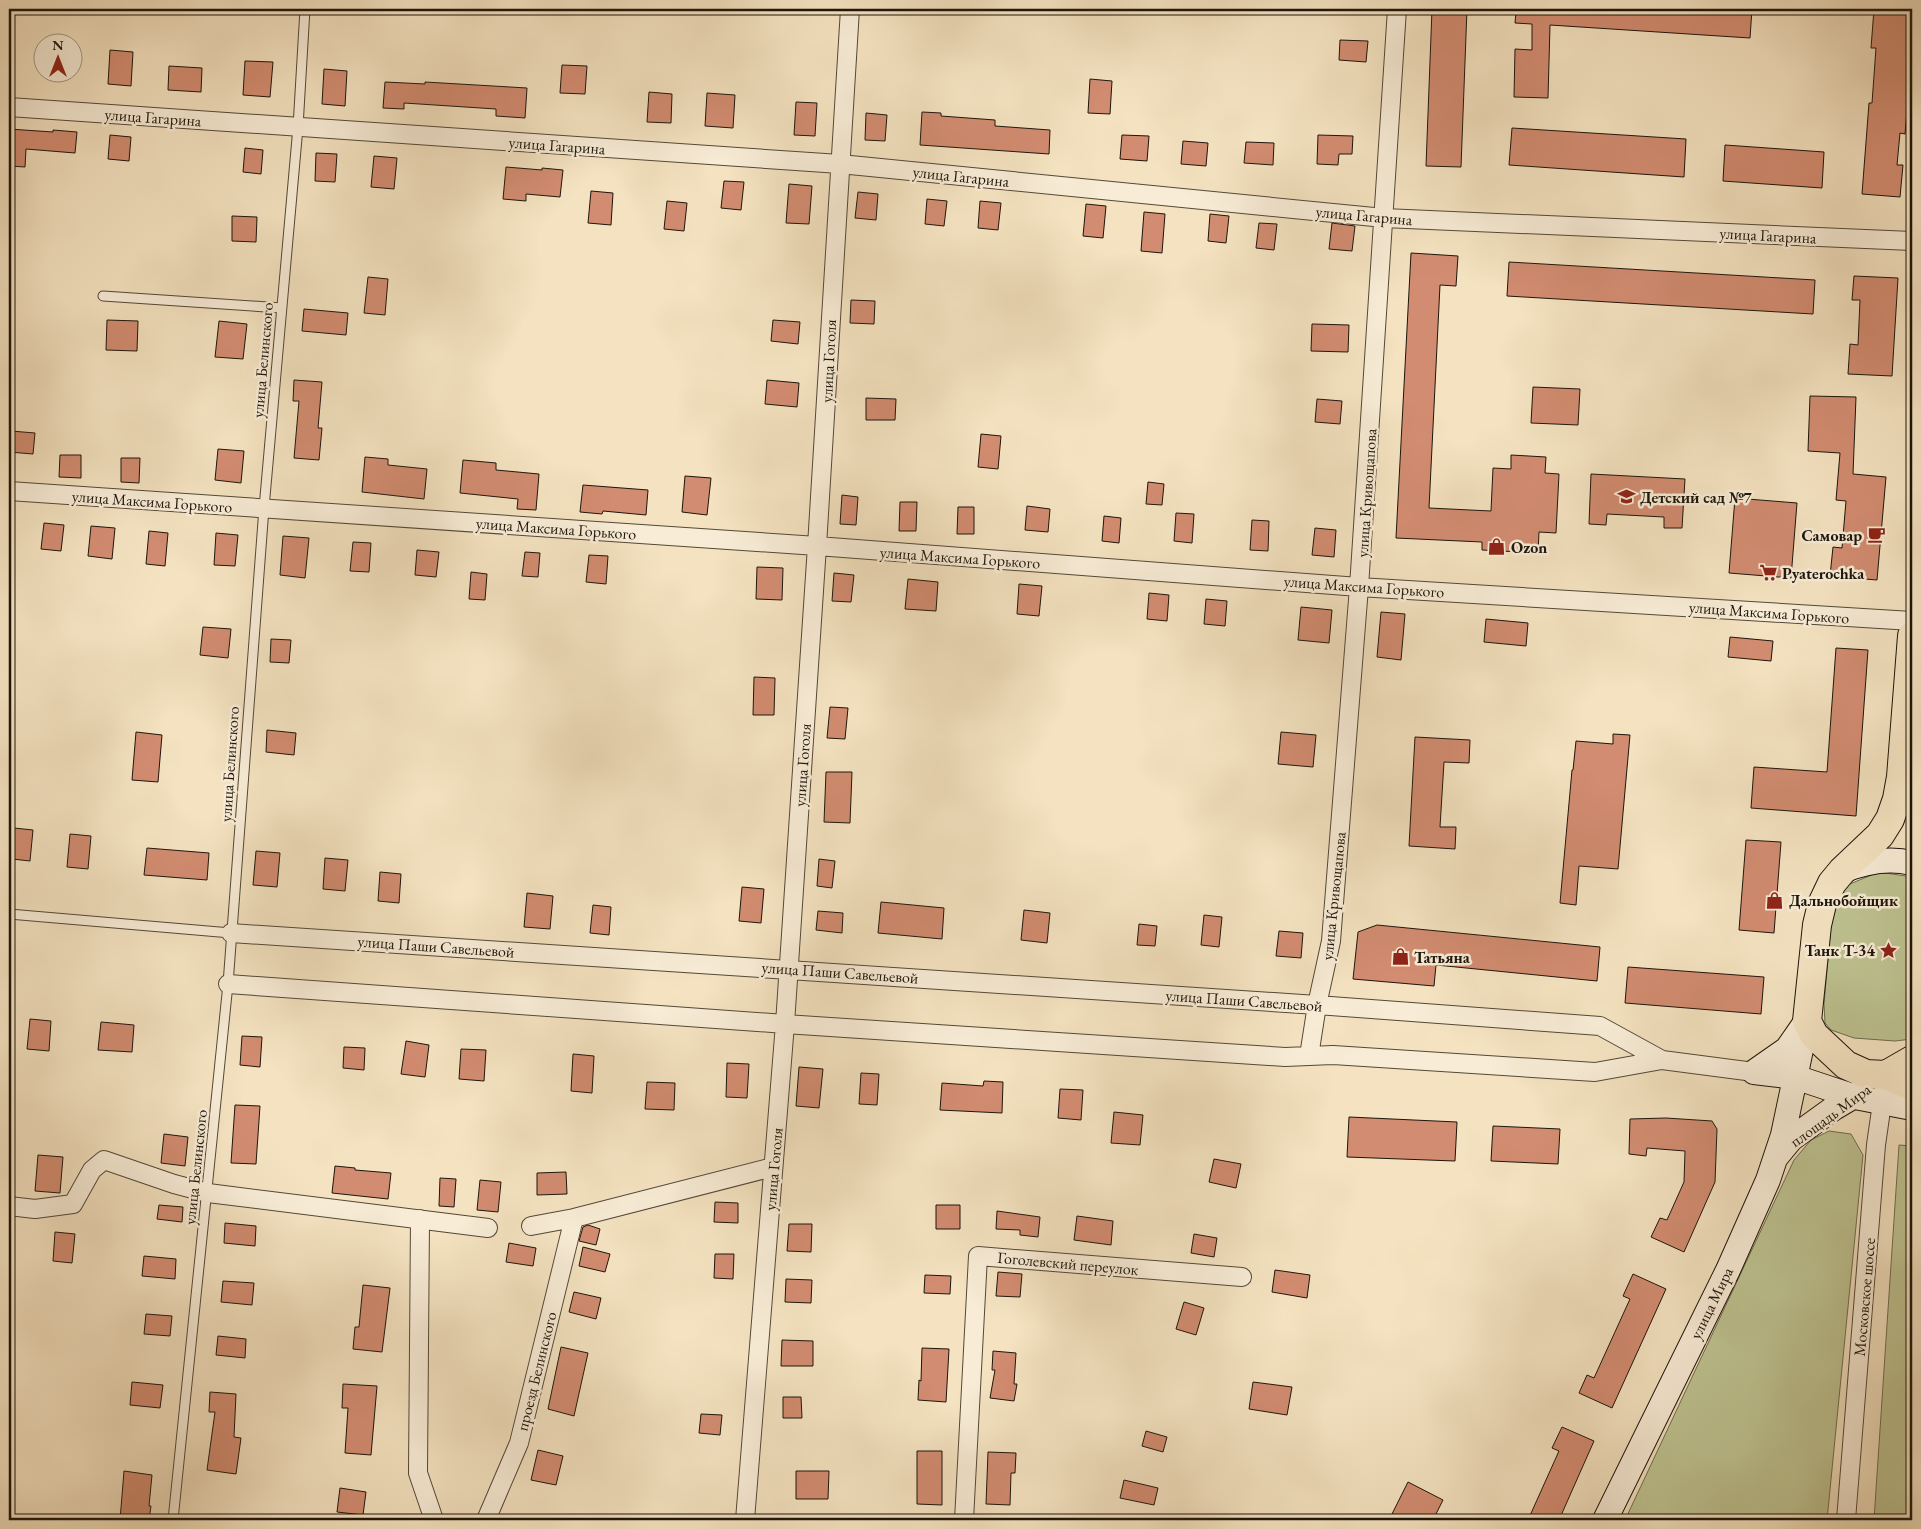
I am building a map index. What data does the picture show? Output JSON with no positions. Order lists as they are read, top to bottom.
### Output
{
  "streets": {
    "main road": ["площадь Мира"],
    "street": [
      "улица Гагарина",
      "улица Гоголя",
      "улица Кривощапова",
      "улица Максима Горького",
      "улица Паши Савельевой",
      "Гоголевский переулок",
      "Московское шоссе",
      "улица Мира",
      "проезд Белинского"
    ],
    "lane": ["улица Белинского"]
  },
  "crossings": [
    ["улица Гагарина", "улица Белинского"],
    ["улица Гагарина", "улица Гоголя"],
    ["улица Гагарина", "улица Кривощапова"],
    ["улица Белинского", "улица Максима Горького"],
    ["улица Белинского", "улица Паши Савельевой"],
    ["улица Гоголя", "улица Максима Горького"],
    ["улица Гоголя", "улица Паши Савельевой"],
    ["улица Кривощапова", "улица Максима Горького"],
    ["улица Кривощапова", "улица Паши Савельевой"],
    ["улица Паши Савельевой", "площадь Мира"],
    ["улица Паши Савельевой", "Московское шоссе"],
    ["улица Паши Савельевой", "улица Мира"],
    ["площадь Мира", "Московское шоссе"],
    ["площадь Мира", "улица Мира"]
  ],
  "places": {
    "school or university": ["Детский сад №7"],
    "cafe": ["Самовар"],
    "shop": ["Ozon", "Дальнобойщик", "Татьяна"],
    "supermarket": ["Pyaterochka"],
    "place": ["Танк Т-34"]
  },
  "north": "top"
}
